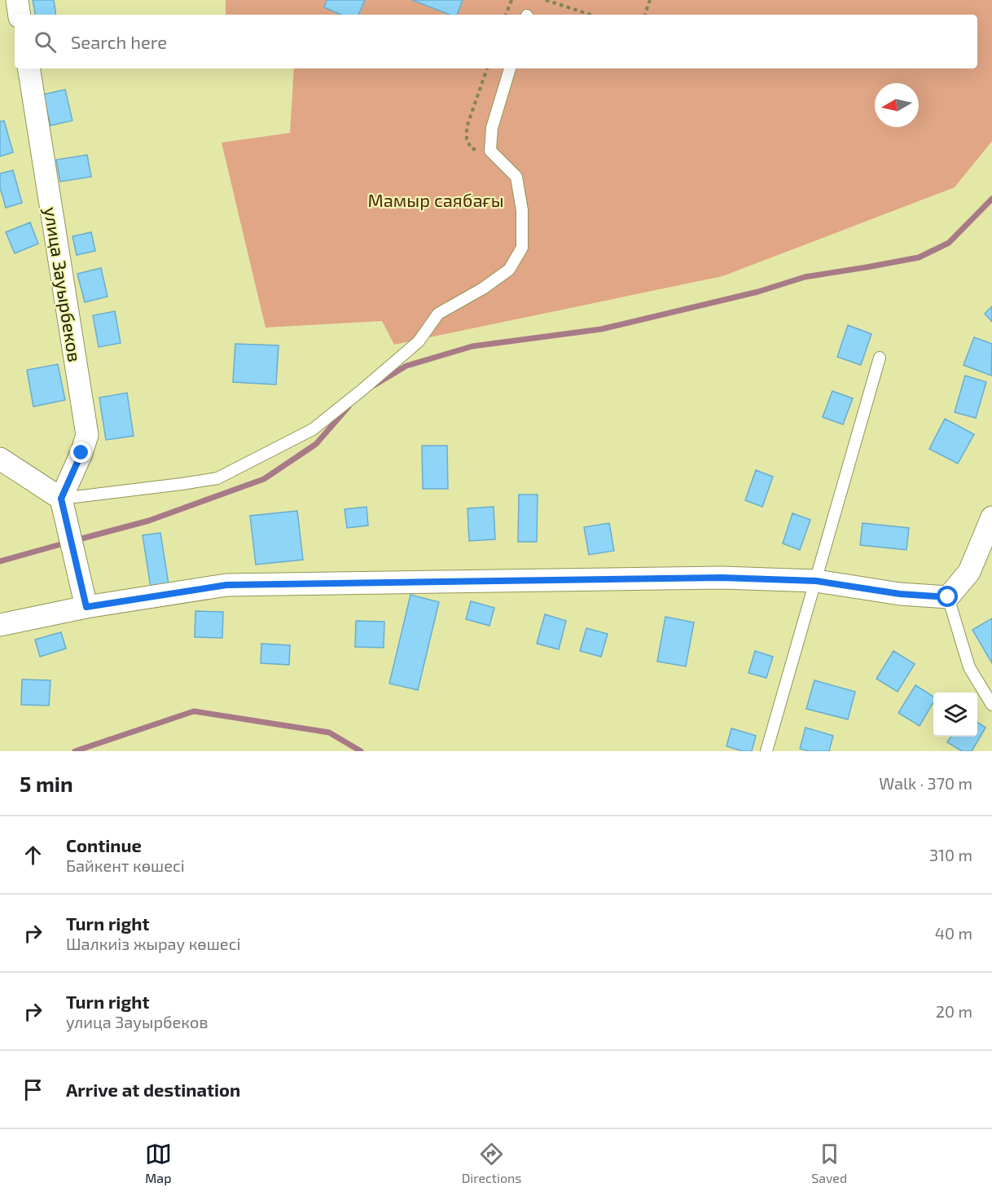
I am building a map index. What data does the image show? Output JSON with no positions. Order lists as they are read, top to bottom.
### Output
{
  "streets": {
    "street": ["улица Зауырбеков"]
  },
  "parks": ["Мамыр саябағы"],
  "north": "left",
  "page": {
    "search": "Search here",
    "heading": ["5 min", "Walk · 370 m"],
    "list": [
      ["Continue", "Байкент көшесі", "310 m"],
      ["Turn right", "Шалкиіз жырау көшесі", "40 m"],
      ["Turn right", "улица Зауырбеков", "20 m"],
      "Arrive at destination"
    ],
    "nav": ["Map", "Directions", "Saved"]
  }
}
